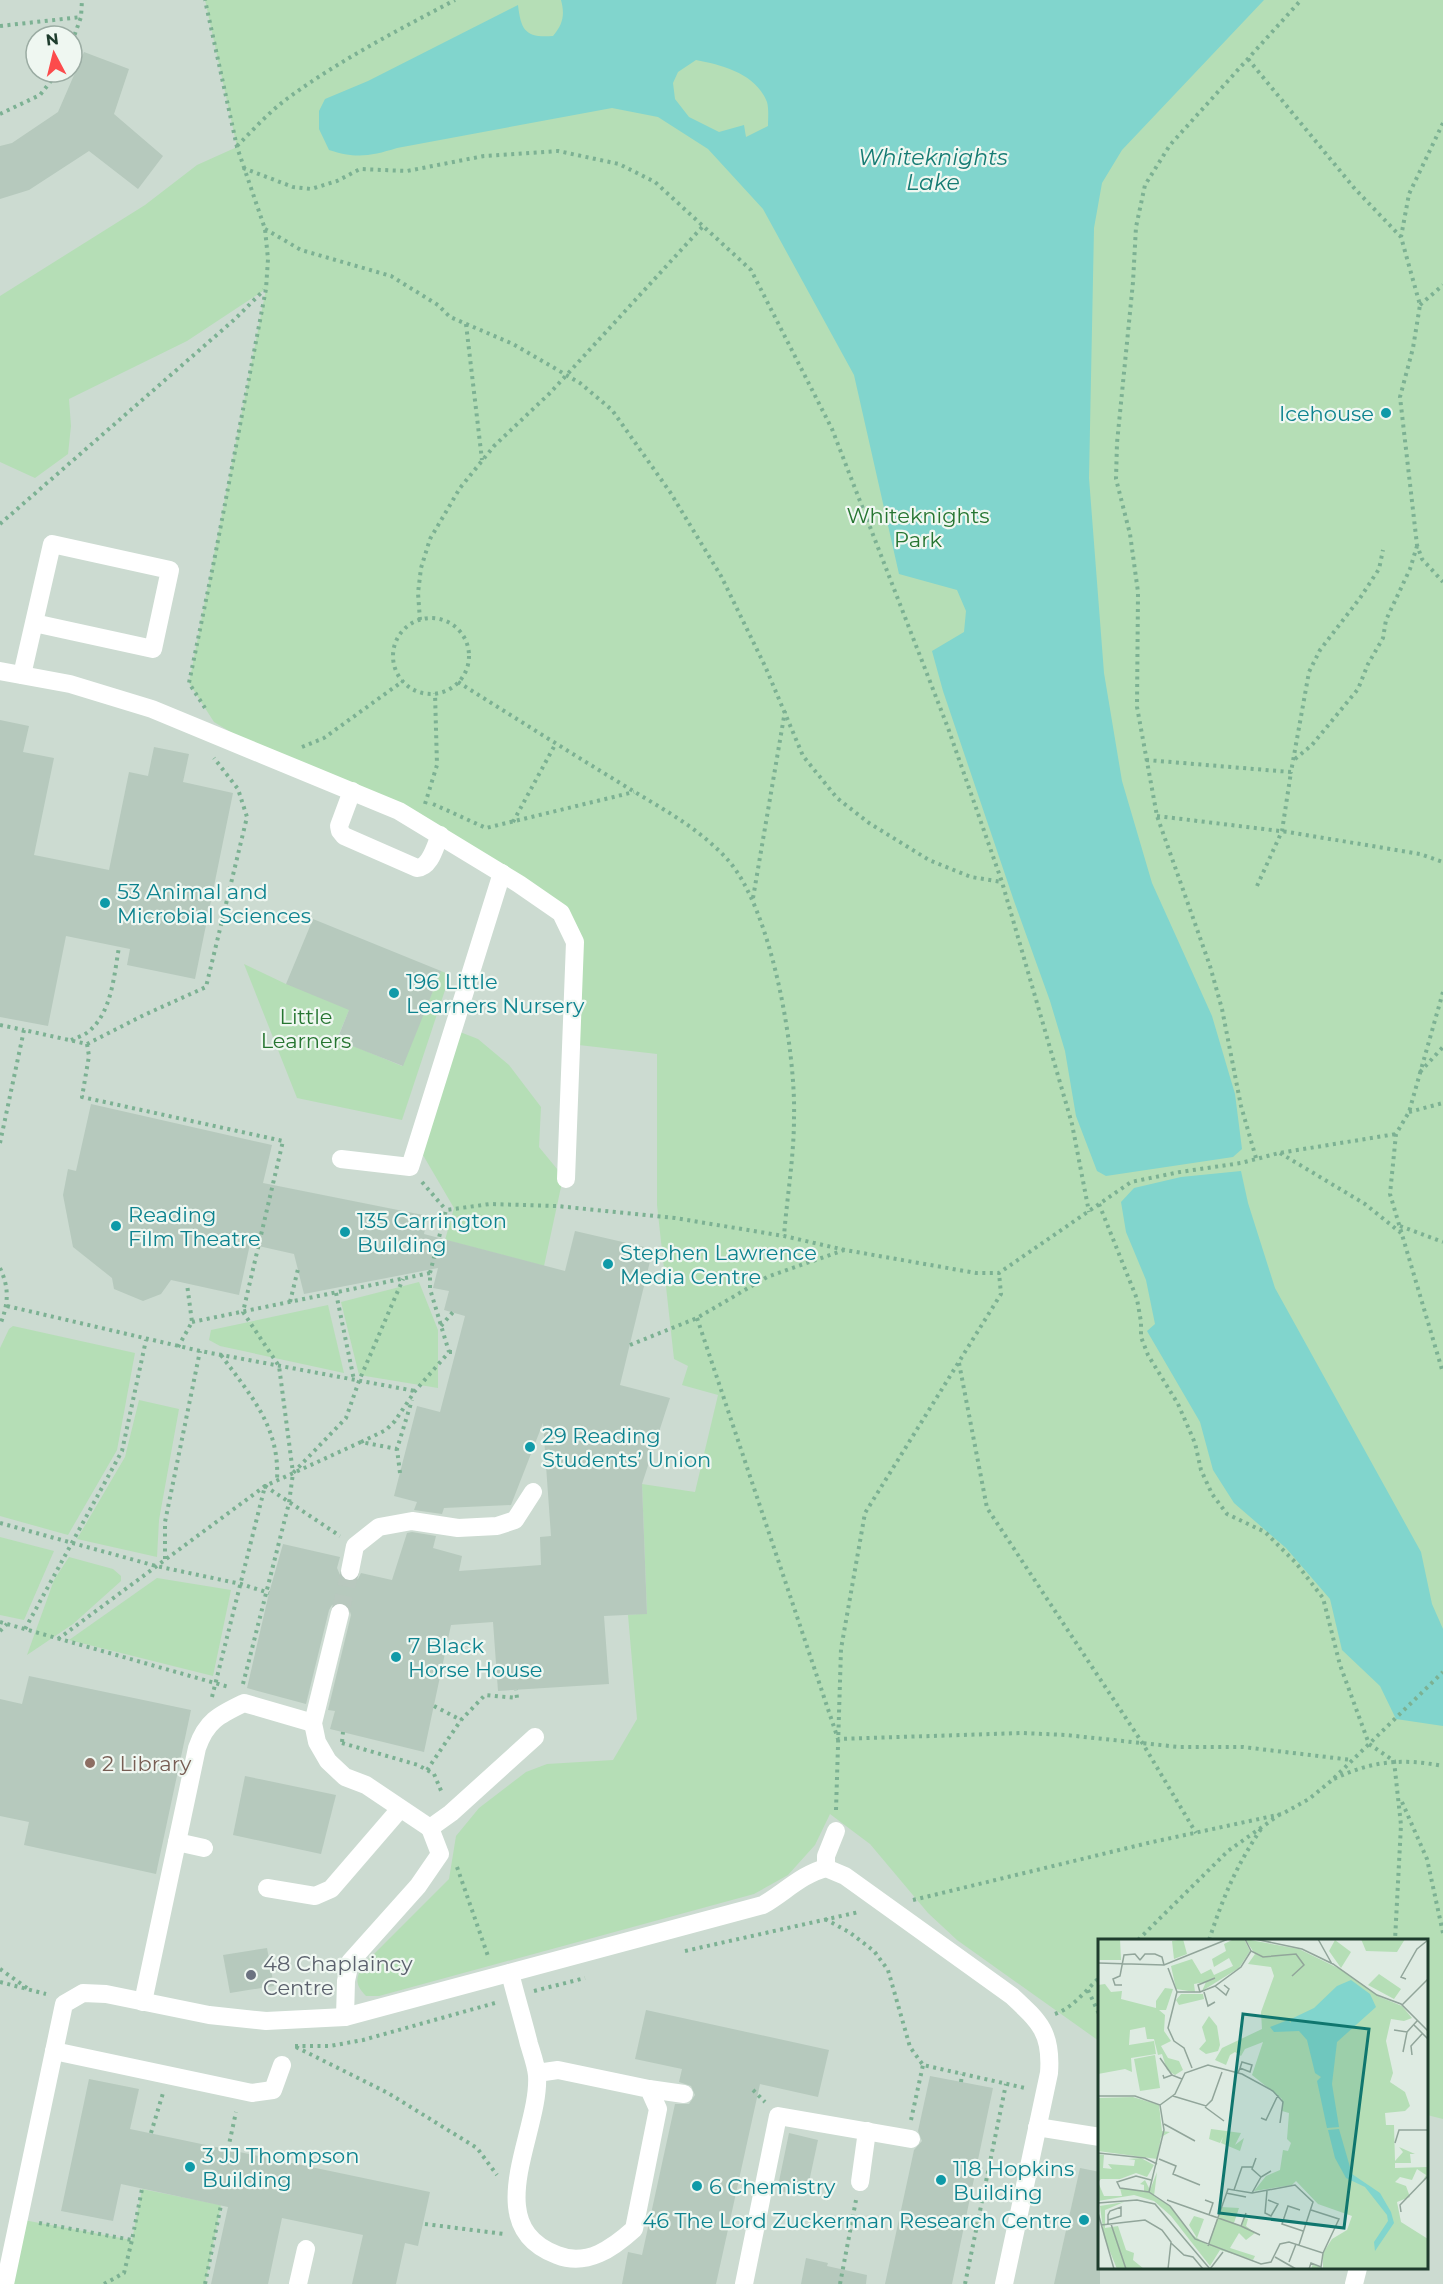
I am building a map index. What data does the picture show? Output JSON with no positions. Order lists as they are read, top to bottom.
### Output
{
  "water": ["Whiteknights Lake"],
  "parks": ["Whiteknights Park", "Little Learners"],
  "places": [
    "Icehouse",
    "53 Animal and Microbial Sciences",
    "196 Little Learners Nursery",
    "Reading Film Theatre",
    "135 Carrington Building",
    "Stephen Lawrence Media Centre",
    "29 Reading Students’ Union",
    "7 Black Horse House",
    "2 Library",
    "48 Chaplaincy Centre",
    "3 JJ Thompson Building",
    "118 Hopkins Building",
    "6 Chemistry",
    "46 The Lord Zuckerman Research Centre"
  ],
  "north": "top"
}
